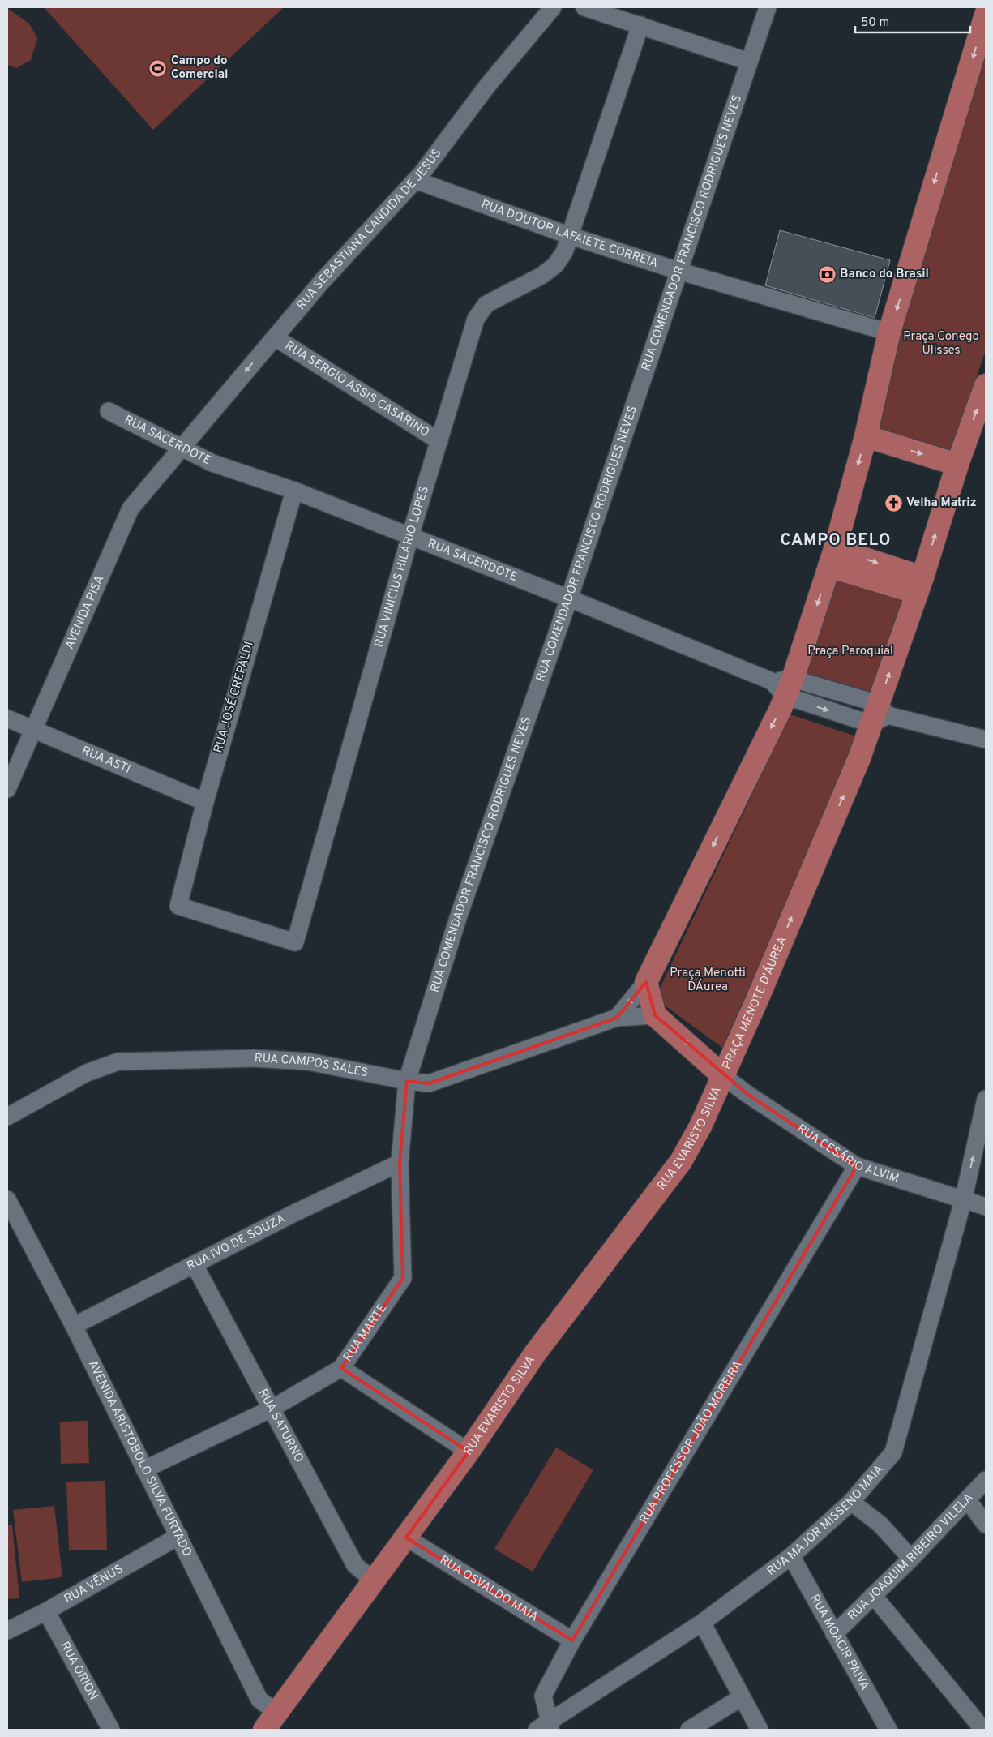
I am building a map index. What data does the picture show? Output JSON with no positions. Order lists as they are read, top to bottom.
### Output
{
  "streets": {
    "main road": ["PRAÇA MENOTE D'ÁUREA", "RUA EVARISTO SILVA"],
    "street": [
      "RUA SEBASTIANA CANDIDA DE JESUS",
      "RUA COMENDADOR FRANCISCO RODRIGUES NEVES",
      "RUA DOUTOR LAFAIETE CORREIA",
      "RUA SERGIO ASSIS CASARINO",
      "RUA SACERDOTE",
      "RUA VINICIUS HILÁRIO LOPES",
      "AVENIDA PISA",
      "RUA JOSÉ CREPALDI",
      "RUA ASTI",
      "RUA CAMPOS SALES",
      "RUA CESÁRIO ALVIM",
      "RUA IVO DE SOUZA",
      "RUA MARTE",
      "RUA SATURNO",
      "RUA PROFESSOR JOÃO MOREIRA",
      "AVENIDA ARISTÓBOLO SILVA FURTADO",
      "RUA MAJOR MISSENO MAIA",
      "RUA JOAQUIM RIBEIRO VILELA",
      "RUA VÊNUS",
      "RUA OSVALDO MAIA",
      "RUA MOACIR PAIVA",
      "RUA ORION"
    ]
  },
  "crossings": [
    ["RUA SEBASTIANA CANDIDA DE JESUS", "RUA DOUTOR LAFAIETE CORREIA"],
    ["RUA SEBASTIANA CANDIDA DE JESUS", "RUA SERGIO ASSIS CASARINO"],
    ["RUA SEBASTIANA CANDIDA DE JESUS", "RUA SACERDOTE"],
    ["RUA SEBASTIANA CANDIDA DE JESUS", "AVENIDA PISA"],
    ["RUA COMENDADOR FRANCISCO RODRIGUES NEVES", "RUA DOUTOR LAFAIETE CORREIA"],
    ["RUA COMENDADOR FRANCISCO RODRIGUES NEVES", "RUA SACERDOTE"],
    ["RUA COMENDADOR FRANCISCO RODRIGUES NEVES", "RUA CAMPOS SALES"],
    ["RUA COMENDADOR FRANCISCO RODRIGUES NEVES", "RUA MARTE"],
    ["RUA DOUTOR LAFAIETE CORREIA", "RUA VINICIUS HILÁRIO LOPES"],
    ["RUA SERGIO ASSIS CASARINO", "RUA VINICIUS HILÁRIO LOPES"],
    ["RUA SACERDOTE", "RUA VINICIUS HILÁRIO LOPES"],
    ["RUA SACERDOTE", "AVENIDA PISA"],
    ["RUA SACERDOTE", "RUA JOSÉ CREPALDI"],
    ["RUA VINICIUS HILÁRIO LOPES", "RUA JOSÉ CREPALDI"],
    ["AVENIDA PISA", "RUA ASTI"],
    ["RUA JOSÉ CREPALDI", "RUA ASTI"],
    ["PRAÇA MENOTE D'ÁUREA", "RUA CAMPOS SALES"],
    ["PRAÇA MENOTE D'ÁUREA", "RUA EVARISTO SILVA"],
    ["PRAÇA MENOTE D'ÁUREA", "RUA CESÁRIO ALVIM"],
    ["RUA CAMPOS SALES", "RUA MARTE"],
    ["RUA EVARISTO SILVA", "RUA CESÁRIO ALVIM"],
    ["RUA EVARISTO SILVA", "RUA SATURNO"],
    ["RUA EVARISTO SILVA", "AVENIDA ARISTÓBOLO SILVA FURTADO"],
    ["RUA EVARISTO SILVA", "RUA OSVALDO MAIA"],
    ["RUA CESÁRIO ALVIM", "RUA PROFESSOR JOÃO MOREIRA"],
    ["RUA CESÁRIO ALVIM", "RUA MAJOR MISSENO MAIA"],
    ["RUA IVO DE SOUZA", "RUA MARTE"],
    ["RUA IVO DE SOUZA", "RUA SATURNO"],
    ["RUA IVO DE SOUZA", "AVENIDA ARISTÓBOLO SILVA FURTADO"],
    ["RUA MARTE", "RUA SATURNO"],
    ["RUA MARTE", "AVENIDA ARISTÓBOLO SILVA FURTADO"],
    ["RUA PROFESSOR JOÃO MOREIRA", "RUA MAJOR MISSENO MAIA"],
    ["RUA PROFESSOR JOÃO MOREIRA", "RUA OSVALDO MAIA"],
    ["AVENIDA ARISTÓBOLO SILVA FURTADO", "RUA VÊNUS"],
    ["RUA MAJOR MISSENO MAIA", "RUA MOACIR PAIVA"],
    ["RUA JOAQUIM RIBEIRO VILELA", "RUA MOACIR PAIVA"],
    ["RUA VÊNUS", "RUA ORION"]
  ],
  "districts": ["CAMPO BELO"],
  "parks": ["Praça Conego Ulisses", "Praça Paroquial", "Praça Menotti DÁurea"],
  "places": {
    "sports": ["Campo do Comercial"],
    "bank": ["Banco do Brasil"],
    "church": ["Velha Matriz"]
  },
  "scale_bar": "50 m"
}
